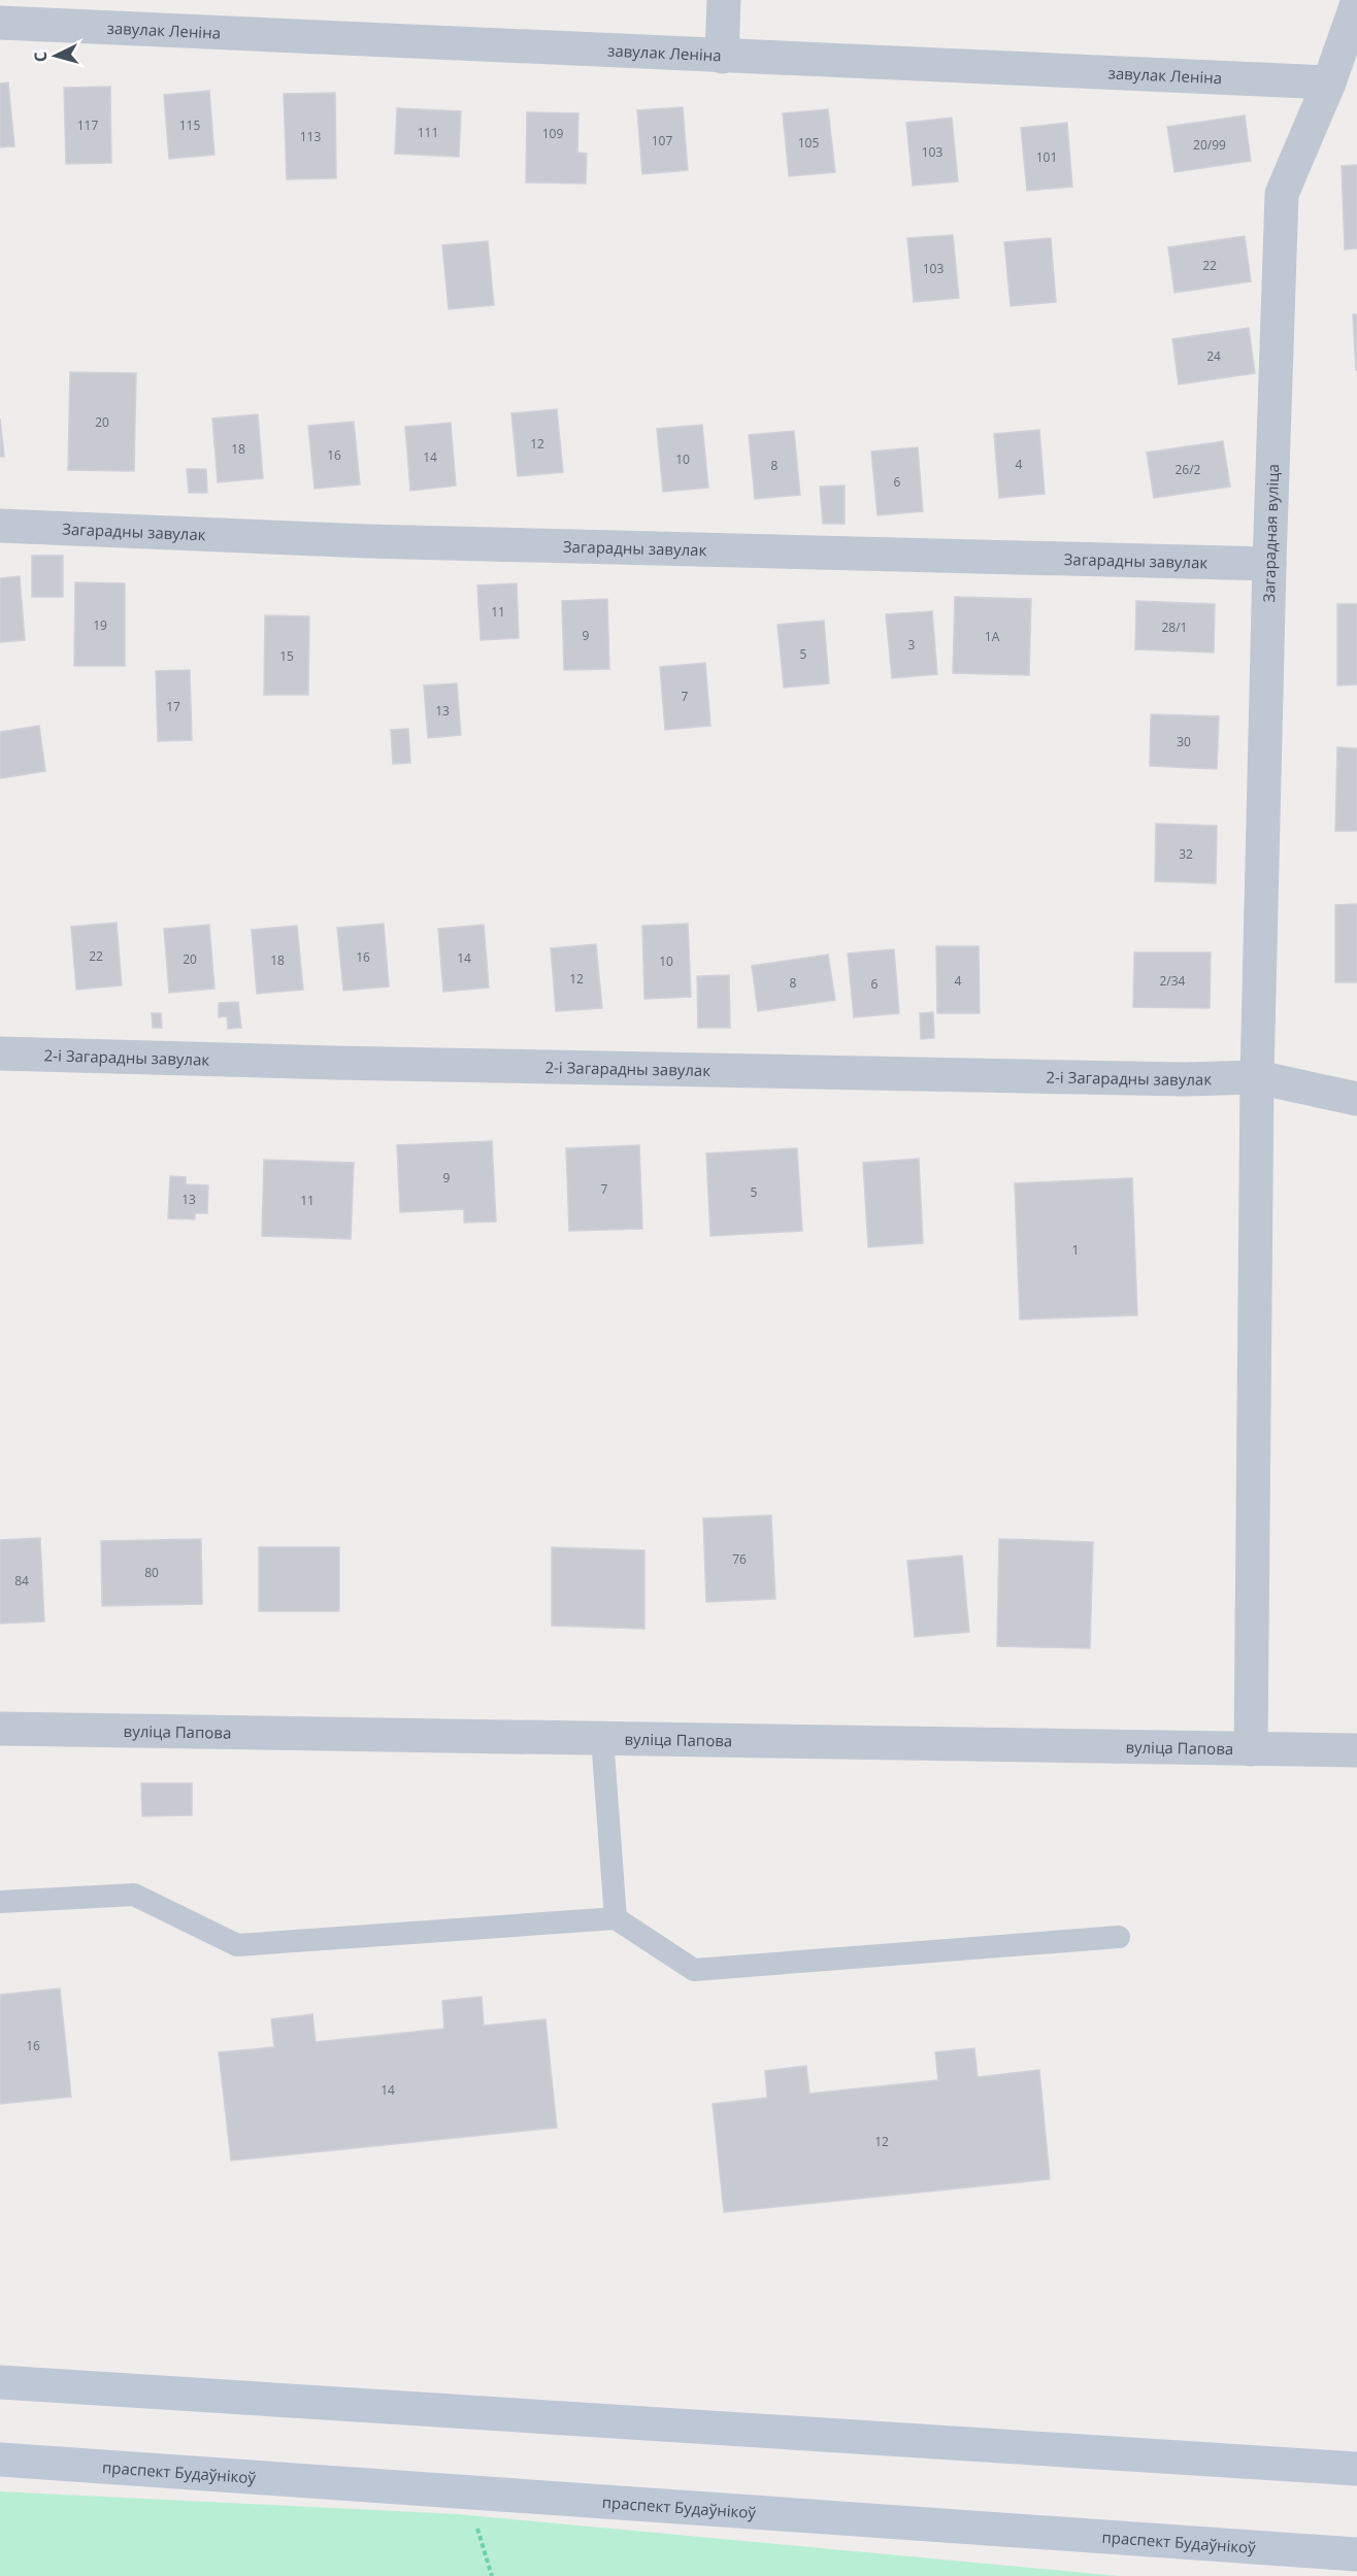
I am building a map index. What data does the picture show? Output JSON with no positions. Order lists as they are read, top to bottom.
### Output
{
  "streets": {
    "main road": ["праспект Будаўнікоў"],
    "street": [
      "завулак Леніна",
      "Загарадны завулак",
      "Загарадная вуліца",
      "2-і Загарадны завулак",
      "вуліца Папова"
    ]
  },
  "crossings": [
    ["завулак Леніна", "Загарадная вуліца"],
    ["Загарадны завулак", "Загарадная вуліца"],
    ["Загарадная вуліца", "2-і Загарадны завулак"],
    ["Загарадная вуліца", "вуліца Папова"]
  ],
  "house_numbers": [
    "117",
    "115",
    "111",
    "109",
    "113",
    "107",
    "105",
    "20/99",
    "103",
    "101",
    "22",
    "103",
    "24",
    "20",
    "12",
    "18",
    "16",
    "14",
    "10",
    "4",
    "8",
    "26/2",
    "6",
    "11",
    "19",
    "28/1",
    "9",
    "1А",
    "3",
    "5",
    "15",
    "7",
    "17",
    "13",
    "30",
    "32",
    "22",
    "16",
    "14",
    "20",
    "18",
    "10",
    "12",
    "4",
    "2/34",
    "8",
    "6",
    "9",
    "7",
    "5",
    "13",
    "11",
    "1",
    "76",
    "80",
    "84",
    "16",
    "14",
    "12"
  ],
  "north": "left"
}
